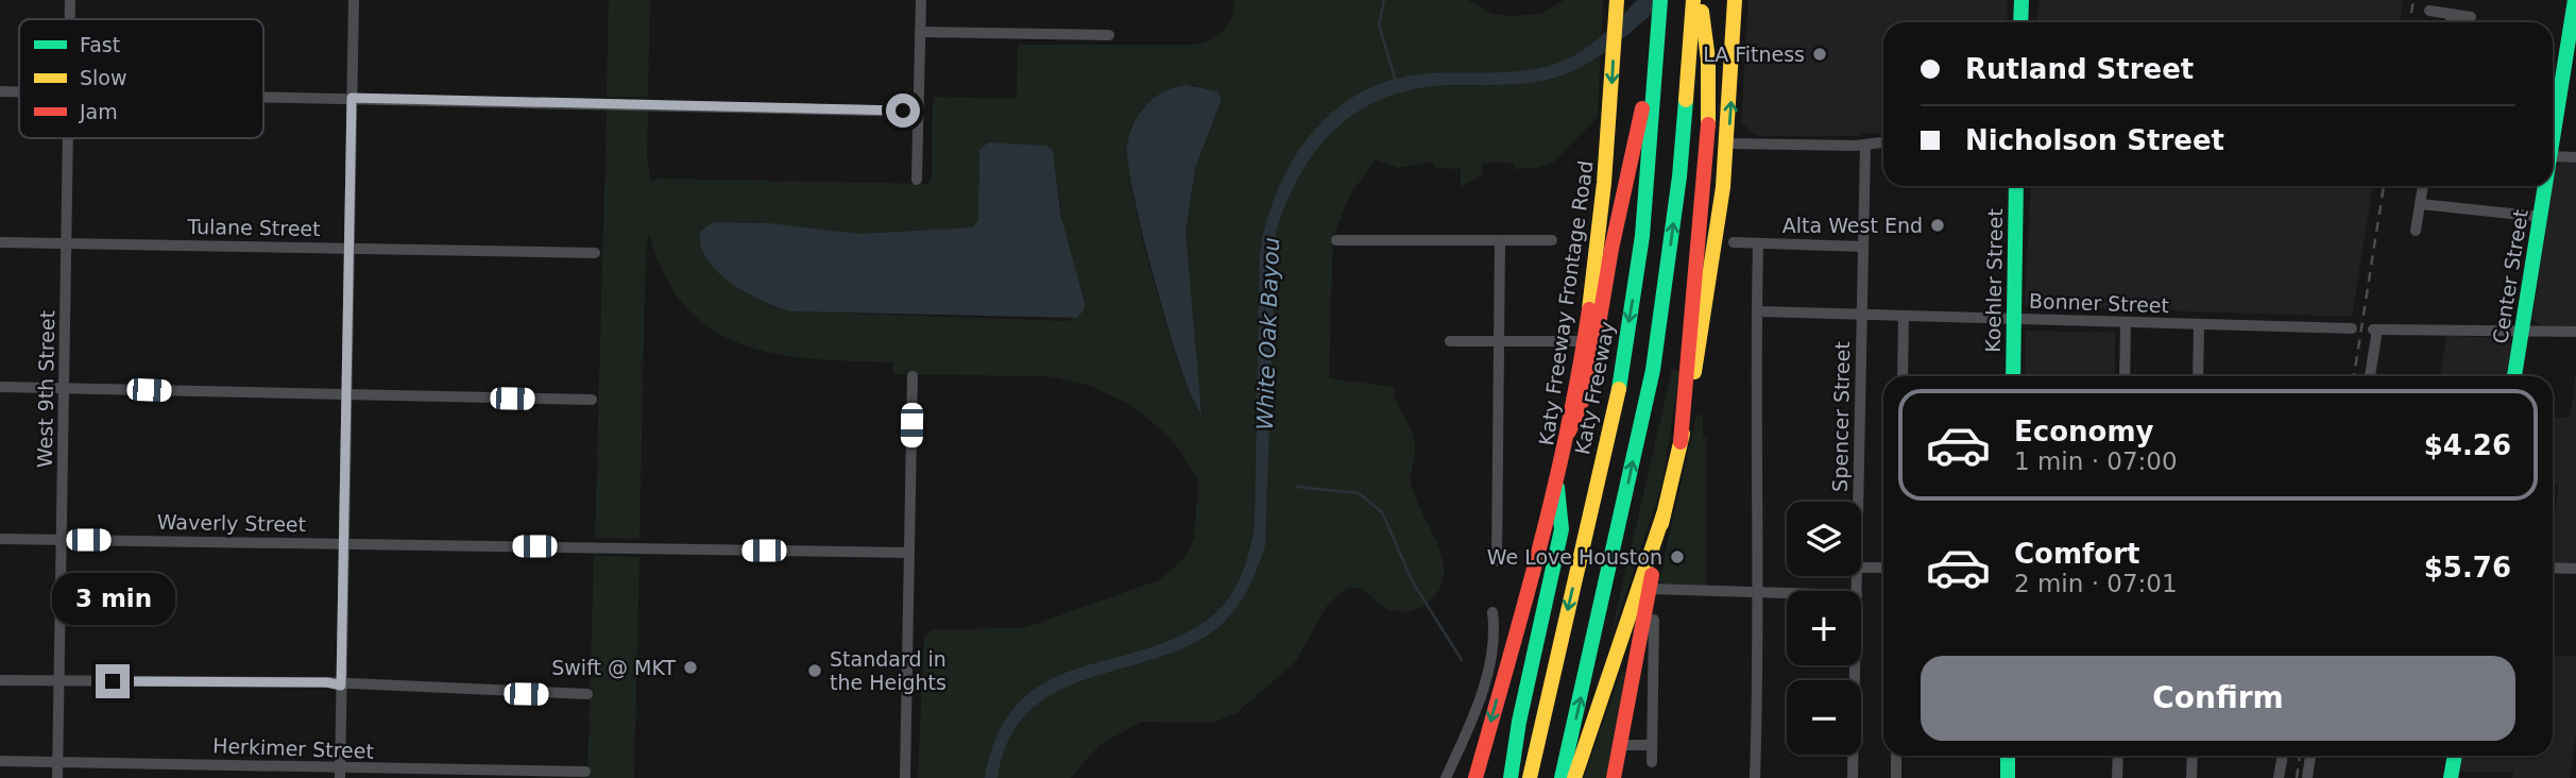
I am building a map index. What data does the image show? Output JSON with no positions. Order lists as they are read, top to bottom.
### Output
{
  "streets": {
    "main road": [
      "Center Street",
      "Koehler Street",
      "Katy Freeway Frontage Road",
      "Katy Freeway"
    ],
    "street": [
      "Tulane Street",
      "Bonner Street",
      "West 9th Street",
      "Spencer Street",
      "Waverly Street",
      "Herkimer Street"
    ]
  },
  "crossings": [
    ["Tulane Street", "West 9th Street"],
    ["Koehler Street", "Bonner Street"],
    ["Bonner Street", "Spencer Street"],
    ["West 9th Street", "Waverly Street"],
    ["West 9th Street", "Herkimer Street"]
  ],
  "water": ["White Oak Bayou"],
  "places": [
    "LA Fitness",
    "Alta West End",
    "We Love Houston",
    "Swift @ MKT",
    "Standard in the Heights"
  ],
  "legend": ["Fast", "Slow", "Jam"],
  "page": {
    "banner": ["Rutland Street", "Nicholson Street"],
    "list": [
      {
        "name": "Economy",
        "note": "1 min · 07:00",
        "value": "$4.26"
      },
      {
        "name": "Comfort",
        "note": "2 min · 07:01",
        "value": "$5.76"
      }
    ],
    "map_buttons": ["+", "−"],
    "bubble": "3 min",
    "buttons": "Confirm"
  }
}
